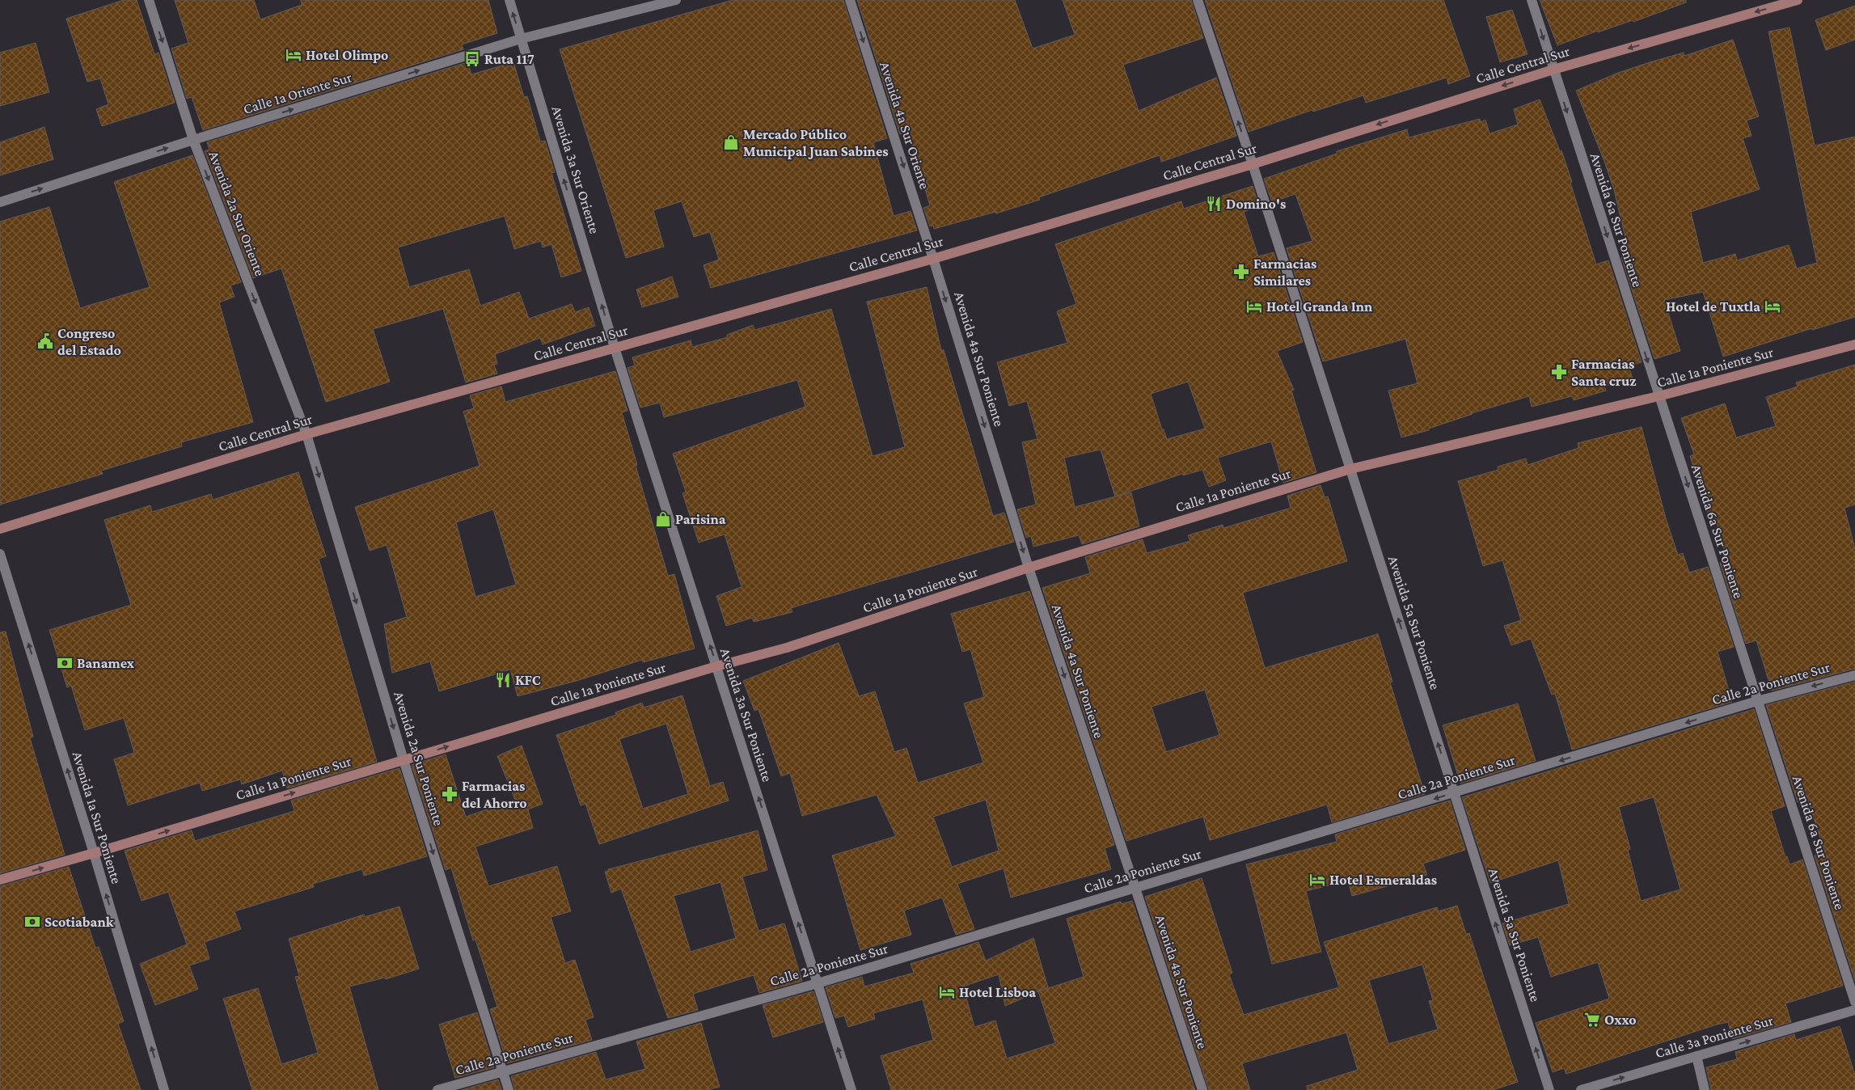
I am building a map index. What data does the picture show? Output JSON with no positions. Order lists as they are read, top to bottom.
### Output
{
  "streets": {
    "main road": ["Calle Central Sur", "Calle 1a Poniente Sur"],
    "street": [
      "Calle 1a Oriente Sur",
      "Avenida 4a Sur Oriente",
      "Avenida 3a Sur Oriente",
      "Avenida 2a Sur Oriente",
      "Avenida 6a Sur Poniente",
      "Avenida 4a Sur Poniente",
      "Avenida 5a Sur Poniente",
      "Calle 2a Poniente Sur",
      "Avenida 3a Sur Poniente",
      "Avenida 2a Sur Poniente",
      "Avenida 1a Sur Poniente",
      "Calle 3a Poniente Sur"
    ]
  },
  "crossings": [
    ["Calle Central Sur", "Avenida 4a Sur Oriente"],
    ["Calle Central Sur", "Avenida 3a Sur Oriente"],
    ["Calle Central Sur", "Avenida 2a Sur Oriente"],
    ["Calle Central Sur", "Avenida 6a Sur Poniente"],
    ["Calle Central Sur", "Avenida 4a Sur Poniente"],
    ["Calle Central Sur", "Avenida 5a Sur Poniente"],
    ["Calle Central Sur", "Avenida 3a Sur Poniente"],
    ["Calle Central Sur", "Avenida 2a Sur Poniente"],
    ["Calle 1a Oriente Sur", "Avenida 3a Sur Oriente"],
    ["Calle 1a Oriente Sur", "Avenida 2a Sur Oriente"],
    ["Avenida 4a Sur Oriente", "Avenida 4a Sur Poniente"],
    ["Avenida 3a Sur Oriente", "Avenida 3a Sur Poniente"],
    ["Avenida 2a Sur Oriente", "Avenida 2a Sur Poniente"],
    ["Avenida 6a Sur Poniente", "Calle 1a Poniente Sur"],
    ["Avenida 6a Sur Poniente", "Calle 2a Poniente Sur"],
    ["Avenida 4a Sur Poniente", "Calle 1a Poniente Sur"],
    ["Avenida 4a Sur Poniente", "Calle 2a Poniente Sur"],
    ["Calle 1a Poniente Sur", "Avenida 5a Sur Poniente"],
    ["Calle 1a Poniente Sur", "Avenida 3a Sur Poniente"],
    ["Calle 1a Poniente Sur", "Avenida 2a Sur Poniente"],
    ["Calle 1a Poniente Sur", "Avenida 1a Sur Poniente"],
    ["Avenida 5a Sur Poniente", "Calle 2a Poniente Sur"],
    ["Calle 2a Poniente Sur", "Avenida 3a Sur Poniente"],
    ["Calle 2a Poniente Sur", "Avenida 2a Sur Poniente"]
  ],
  "one_way": [
    "Calle 1a Oriente Sur",
    "Avenida 4a Sur Oriente",
    "Avenida 3a Sur Oriente",
    "Avenida 2a Sur Oriente",
    "Avenida 6a Sur Poniente",
    "Avenida 4a Sur Poniente",
    "Calle 1a Poniente Sur",
    "Avenida 5a Sur Poniente",
    "Calle 2a Poniente Sur",
    "Avenida 3a Sur Poniente",
    "Avenida 2a Sur Poniente",
    "Avenida 1a Sur Poniente",
    "Calle 3a Poniente Sur"
  ],
  "places": {
    "hotel": [
      "Hotel Olimpo",
      "Hotel Granda Inn",
      "Hotel de Tuxtla",
      "Hotel Esmeraldas",
      "Hotel Lisboa"
    ],
    "bus stop": ["Ruta 117"],
    "shop": ["Mercado Público Municipal Juan Sabines", "Parisina"],
    "restaurant": ["Domino's", "KFC"],
    "pharmacy": ["Farmacias Similares", "Farmacias Santa cruz", "Farmacias del Ahorro"],
    "public building": ["Congreso del Estado"],
    "bank": ["Banamex", "Scotiabank"],
    "supermarket": ["Oxxo"]
  }
}
